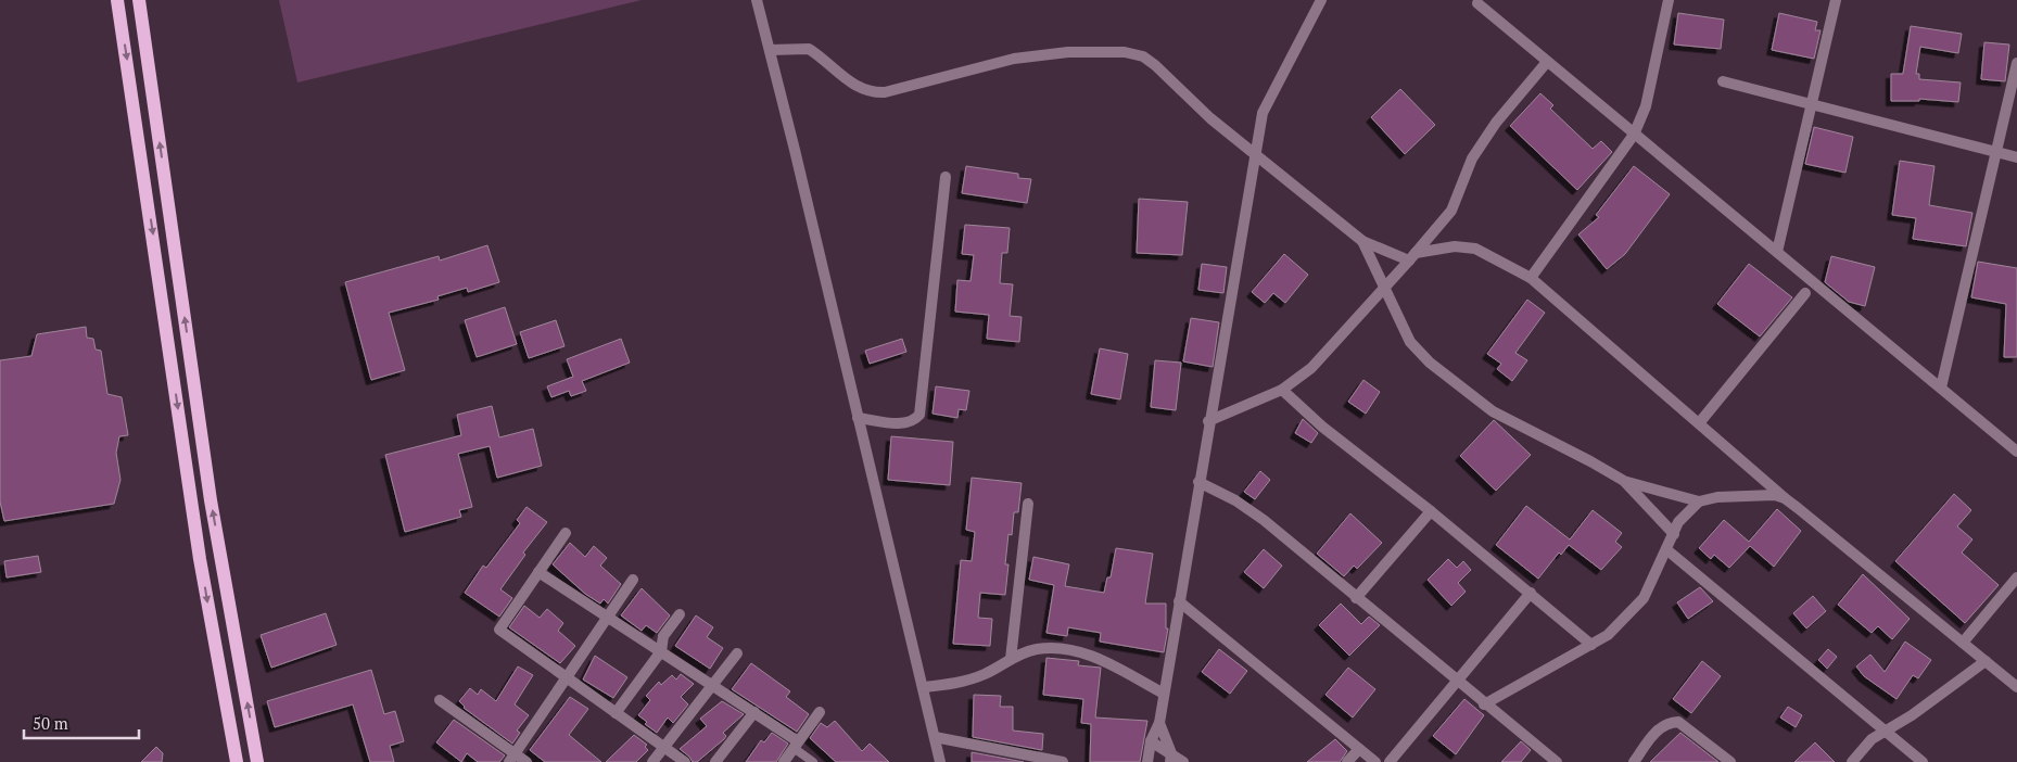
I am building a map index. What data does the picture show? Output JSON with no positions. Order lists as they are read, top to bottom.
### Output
{
  "scale_bar": "50 m"
}
